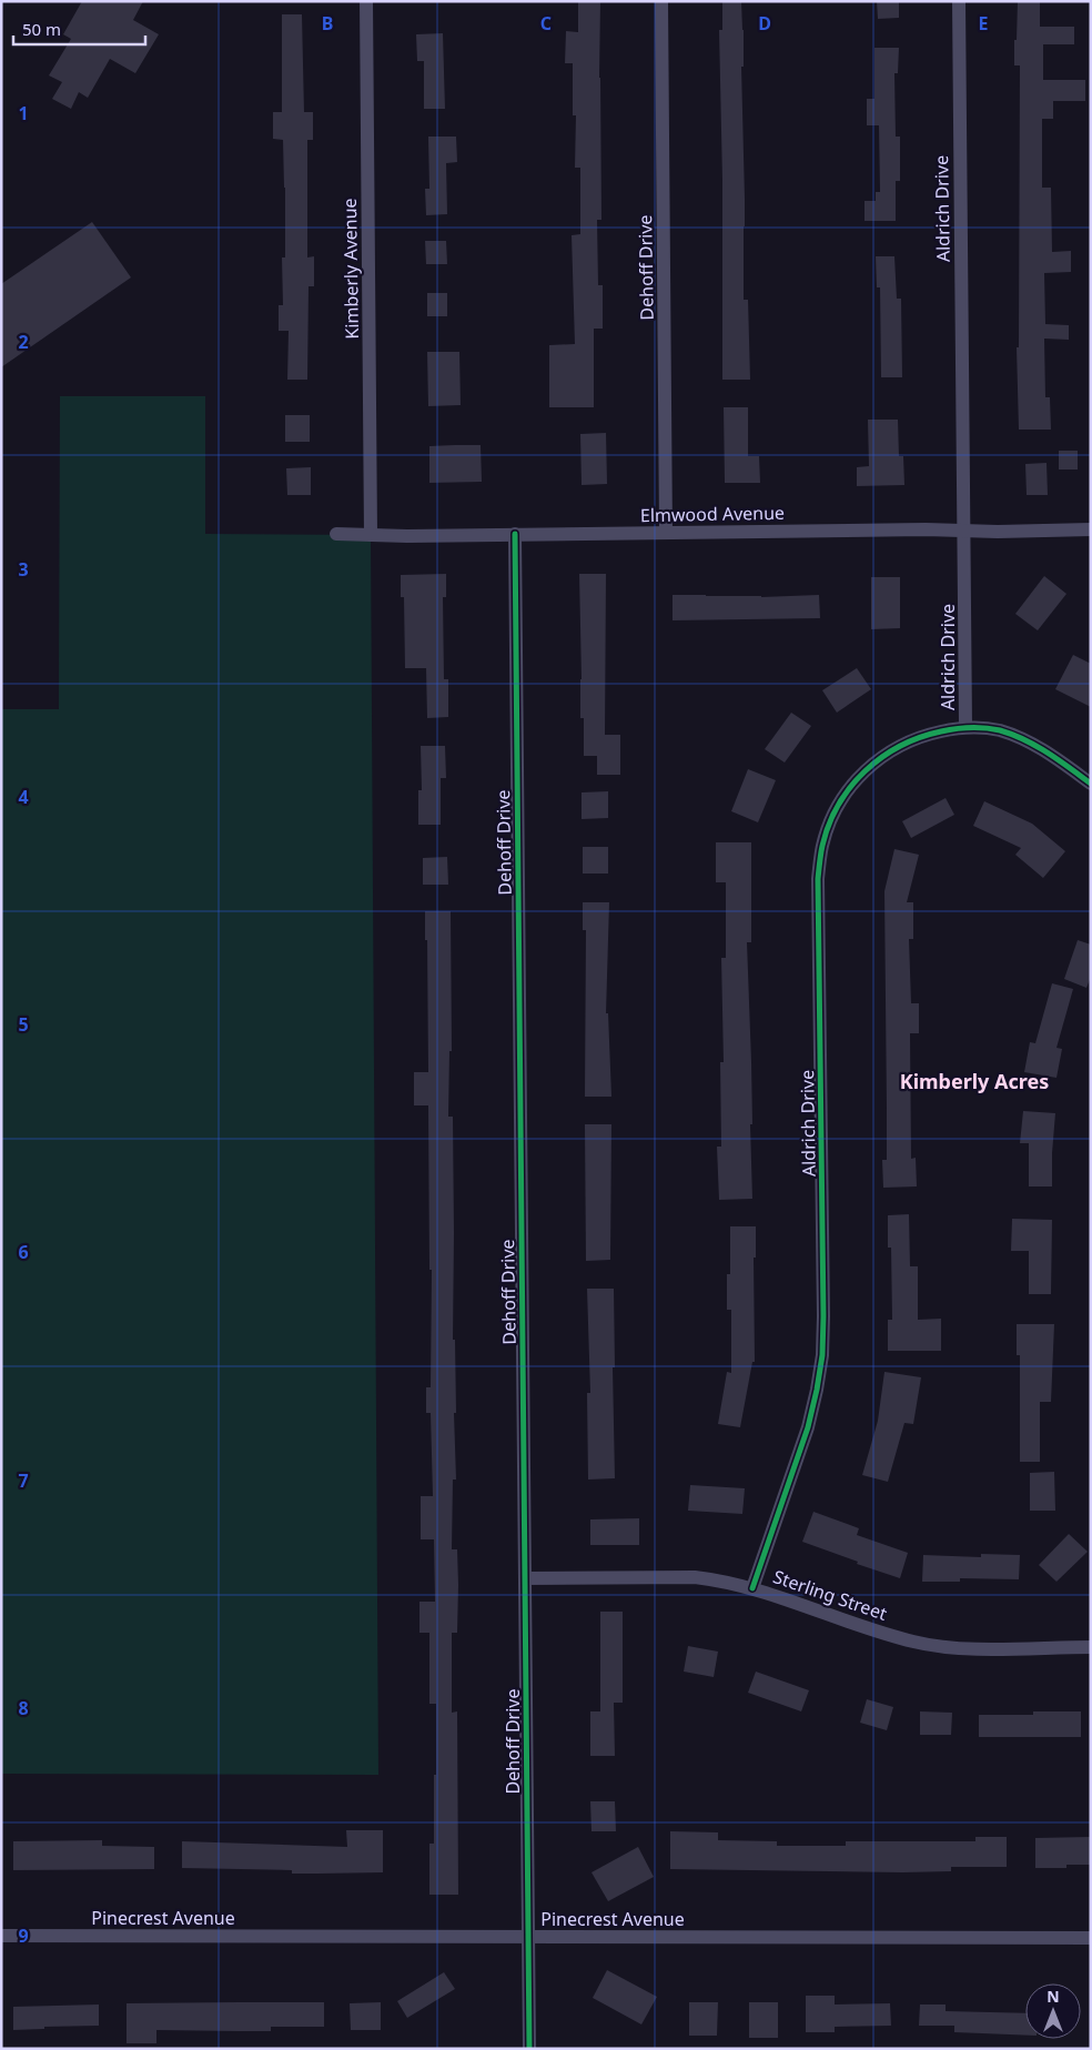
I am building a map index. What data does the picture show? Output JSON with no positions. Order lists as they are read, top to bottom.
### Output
{
  "streets": {
    "street": [
      "Aldrich Drive",
      "Dehoff Drive",
      "Kimberly Avenue",
      "Elmwood Avenue",
      "Sterling Street",
      "Pinecrest Avenue"
    ]
  },
  "crossings": [
    ["Aldrich Drive", "Elmwood Avenue"],
    ["Aldrich Drive", "Sterling Street"],
    ["Dehoff Drive", "Elmwood Avenue"],
    ["Dehoff Drive", "Sterling Street"],
    ["Dehoff Drive", "Pinecrest Avenue"],
    ["Kimberly Avenue", "Elmwood Avenue"]
  ],
  "districts": ["Kimberly Acres"],
  "scale_bar": "50 m",
  "north": "top",
  "grid": {
    "columns": [
      "B",
      "C",
      "D",
      "E"
    ],
    "rows": [
      "1",
      "2",
      "3",
      "4",
      "5",
      "6",
      "7",
      "8",
      "9"
    ]
  }
}
